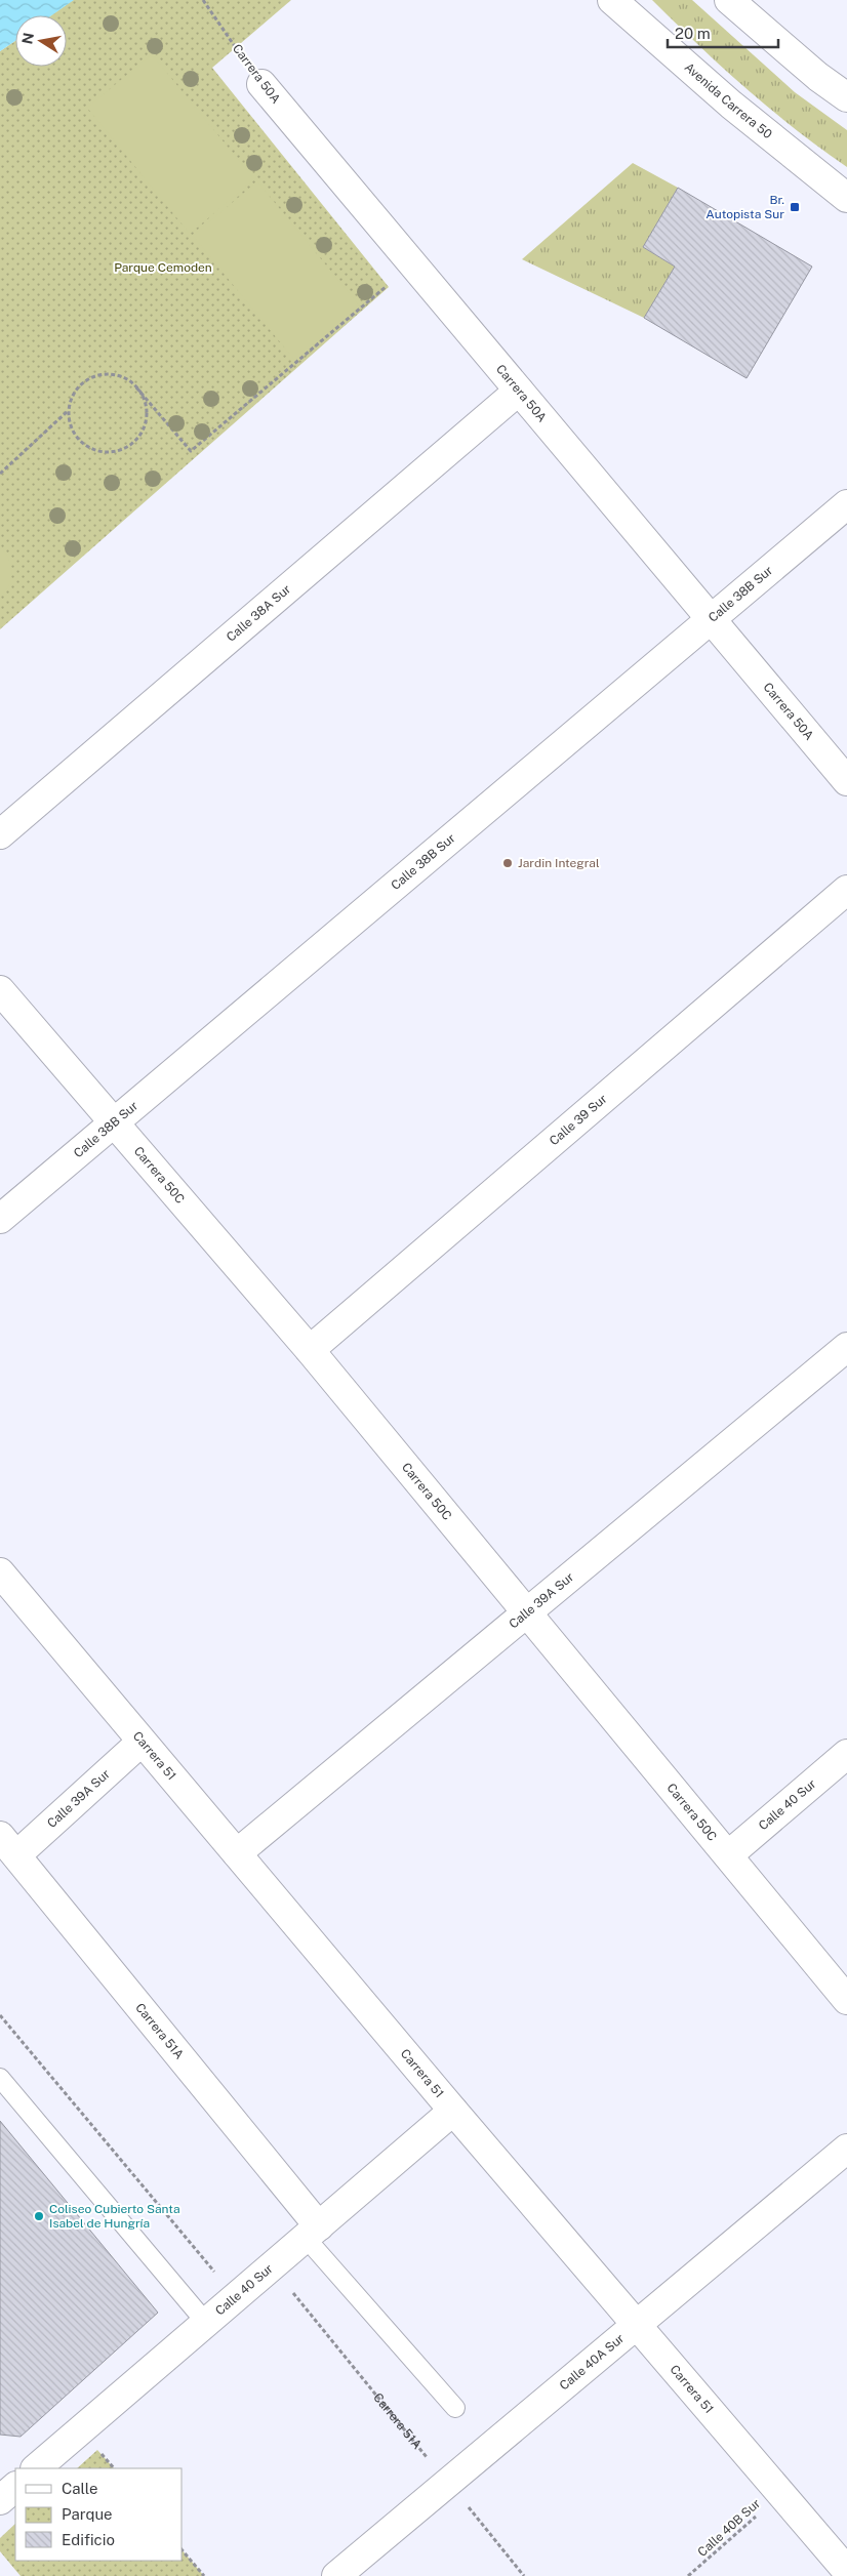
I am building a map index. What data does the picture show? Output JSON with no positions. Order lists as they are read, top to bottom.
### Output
{
  "streets": {
    "street": [
      "Carrera 50A",
      "Avenida Carrera 50",
      "Calle 38B Sur",
      "Calle 38A Sur",
      "Calle 39 Sur",
      "Carrera 50C",
      "Calle 39A Sur",
      "Carrera 51",
      "Calle 40 Sur",
      "Carrera 51A",
      "Calle 40A Sur"
    ],
    "path": ["Calle 40B Sur"]
  },
  "crossings": [
    ["Carrera 50A", "Calle 38B Sur"],
    ["Carrera 50A", "Calle 38A Sur"],
    ["Calle 38B Sur", "Carrera 50C"],
    ["Calle 39 Sur", "Carrera 50C"],
    ["Carrera 50C", "Calle 39A Sur"],
    ["Carrera 50C", "Calle 40 Sur"],
    ["Calle 39A Sur", "Carrera 51"],
    ["Calle 39A Sur", "Carrera 51A"],
    ["Carrera 51", "Calle 40 Sur"],
    ["Carrera 51", "Calle 40A Sur"],
    ["Carrera 51", "Calle 40B Sur"],
    ["Calle 40 Sur", "Carrera 51A"],
    ["Carrera 51A", "Calle 40A Sur"]
  ],
  "parks": ["Parque Cemoden"],
  "places": {
    "transit": ["Br. Autopista Sur"],
    "other": ["Jardin Integral", "Coliseo Cubierto Santa Isabel de Hungría"]
  },
  "legend": ["Calle", "Parque", "Edificio"],
  "scale_bar": "20 m",
  "north": "left"
}
